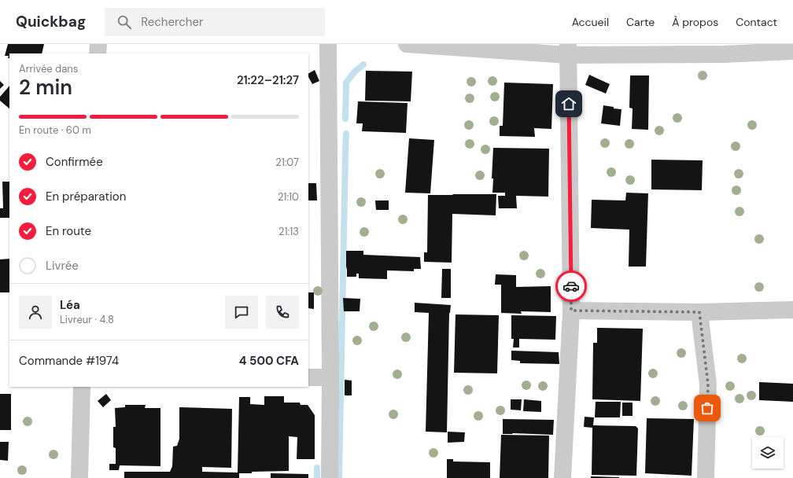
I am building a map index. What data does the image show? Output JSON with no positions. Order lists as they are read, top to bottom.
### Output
{
  "page": {
    "header": "Quickbag",
    "search": "Rechercher",
    "nav": [
      "Accueil",
      "Carte",
      "À propos",
      "Contact"
    ],
    "heading": ["2 min", "Arrivée dans", "21:22–21:27"],
    "panel": [
      "Léa",
      "Livreur · 4.8",
      "Commande #1974",
      "4 500 CFA"
    ],
    "bar": "En route · 60 m",
    "list": [
      ["Confirmée", "21:07"],
      ["En préparation", "21:10"],
      ["En route", "21:13"],
      "Livrée"
    ]
  }
}
